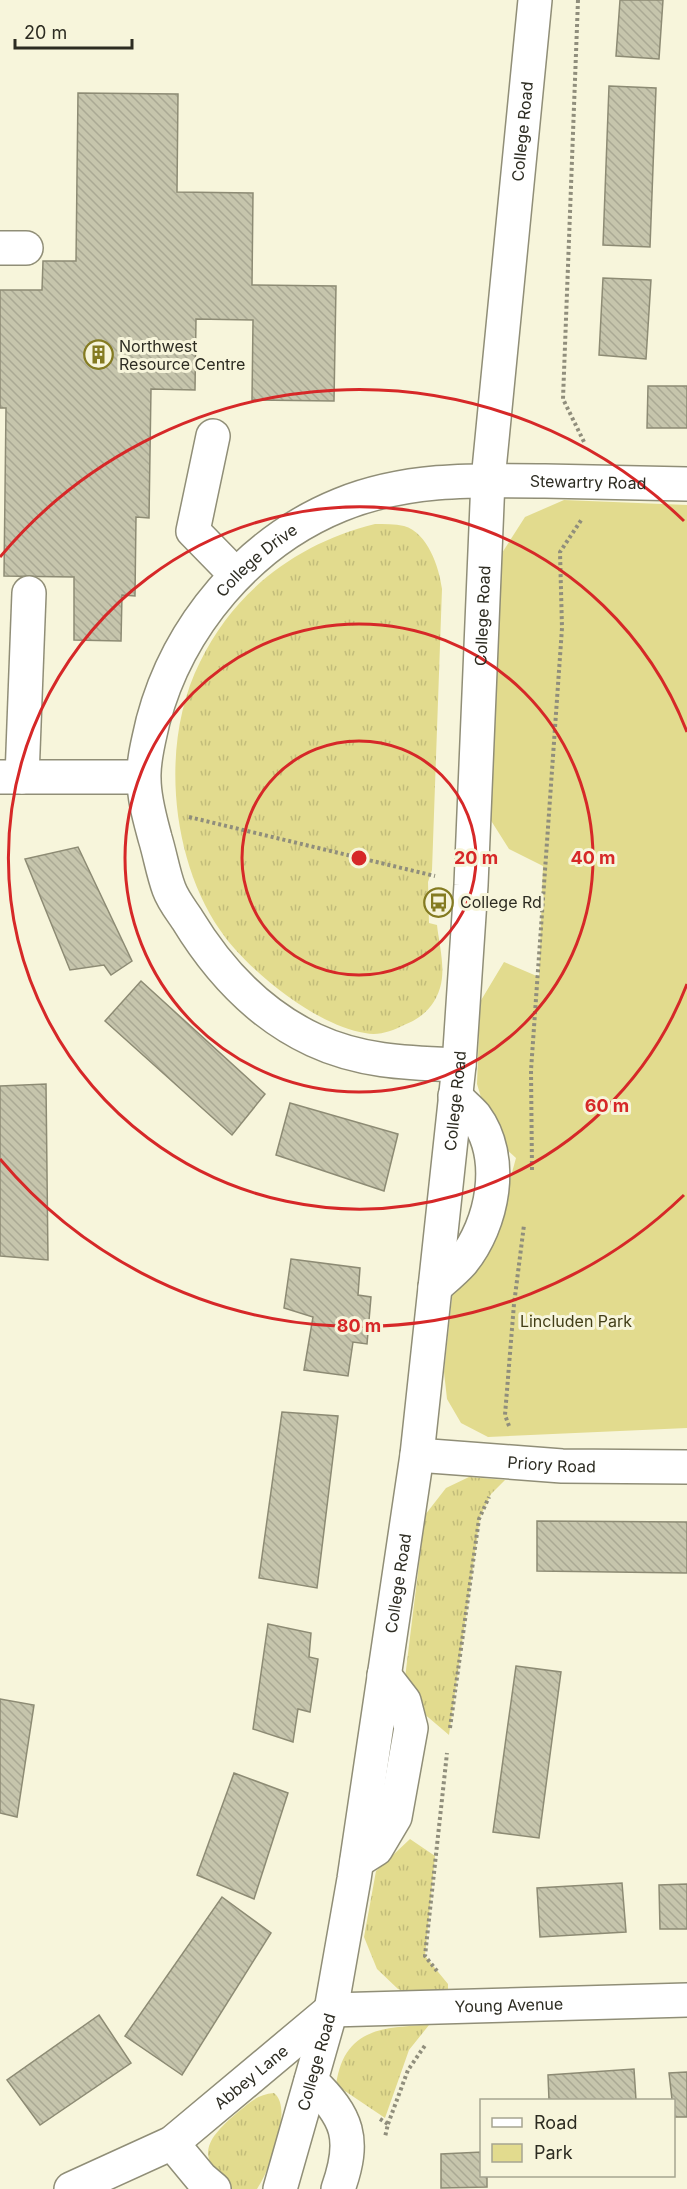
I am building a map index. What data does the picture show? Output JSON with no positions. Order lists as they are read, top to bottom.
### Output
{
  "streets": {
    "street": [
      "College Road",
      "Stewartry Road",
      "College Drive",
      "Priory Road",
      "Young Avenue",
      "Abbey Lane"
    ]
  },
  "crossings": [
    ["College Road", "Stewartry Road"],
    ["College Road", "College Drive"],
    ["College Road", "Priory Road"],
    ["College Road", "Young Avenue"],
    ["College Road", "Abbey Lane"],
    ["Stewartry Road", "College Drive"],
    ["Young Avenue", "Abbey Lane"]
  ],
  "parks": ["Lincluden Park"],
  "places": {
    "building": ["Northwest Resource Centre"],
    "bus stop": ["College Rd"]
  },
  "legend": ["Road", "Park"],
  "scale_bar": "20 m",
  "rings": [
    "20 m",
    "40 m",
    "60 m",
    "80 m"
  ]
}
